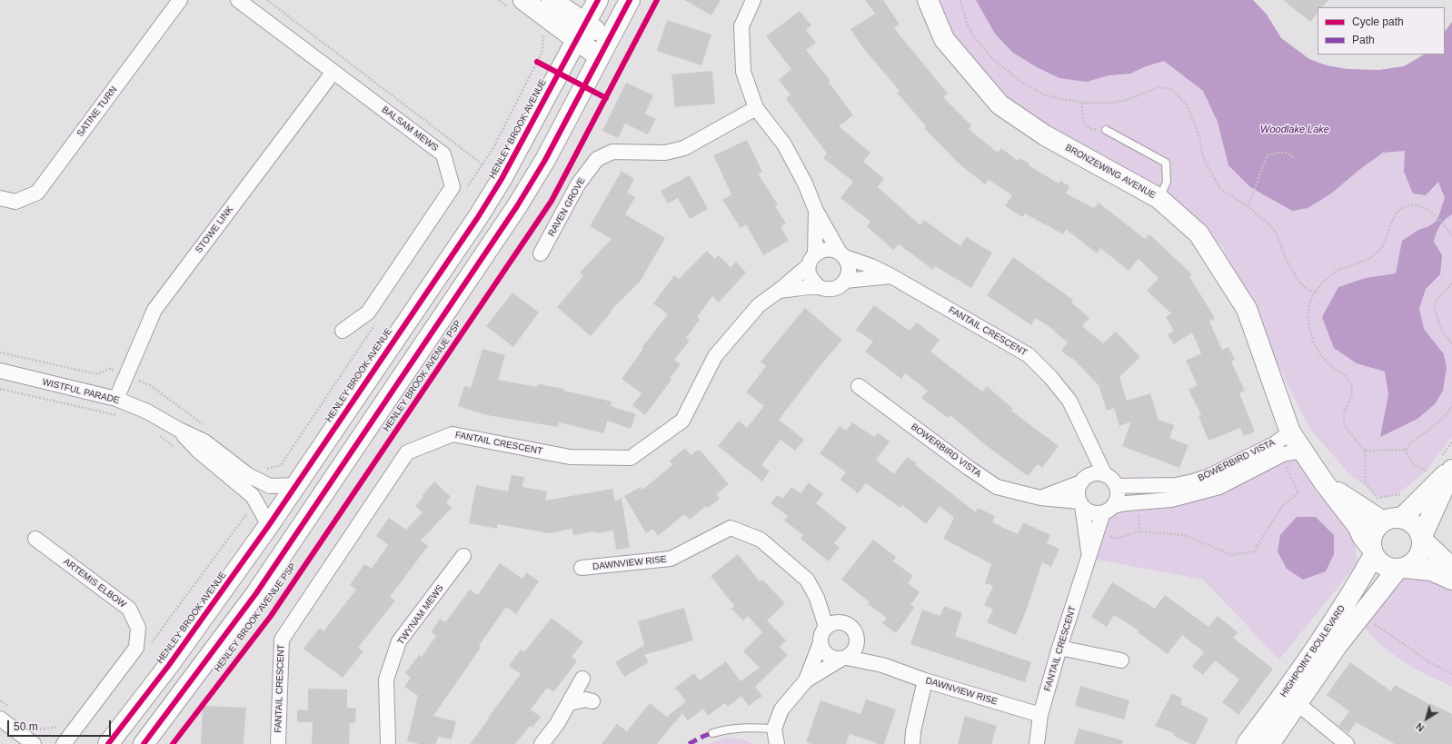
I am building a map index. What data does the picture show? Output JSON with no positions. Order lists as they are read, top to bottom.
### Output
{
  "streets": {
    "street": [
      "SATINE TURN",
      "BALSAM MEWS",
      "HENLEY BROOK AVENUE",
      "BRONZEWING AVENUE",
      "RAVEN GROVE",
      "STOWE LINK",
      "FANTAIL CRESCENT",
      "WISTFUL PARADE",
      "BOWERBIRD VISTA",
      "DAWNVIEW RISE",
      "ARTEMIS ELBOW",
      "TWYNAM MEWS",
      "HIGHPOINT BOULEVARD"
    ],
    "cycle path": ["HENLEY BROOK AVENUE PSP"]
  },
  "crossings": [
    ["BALSAM MEWS", "STOWE LINK"],
    ["HENLEY BROOK AVENUE", "WISTFUL PARADE"],
    ["BRONZEWING AVENUE", "BOWERBIRD VISTA"],
    ["BRONZEWING AVENUE", "HIGHPOINT BOULEVARD"],
    ["STOWE LINK", "WISTFUL PARADE"],
    ["FANTAIL CRESCENT", "BOWERBIRD VISTA"],
    ["FANTAIL CRESCENT", "DAWNVIEW RISE"]
  ],
  "water": ["Woodlake Lake"],
  "legend": ["Cycle path", "Path"],
  "scale_bar": "50 m",
  "north": "bottom left"
}
